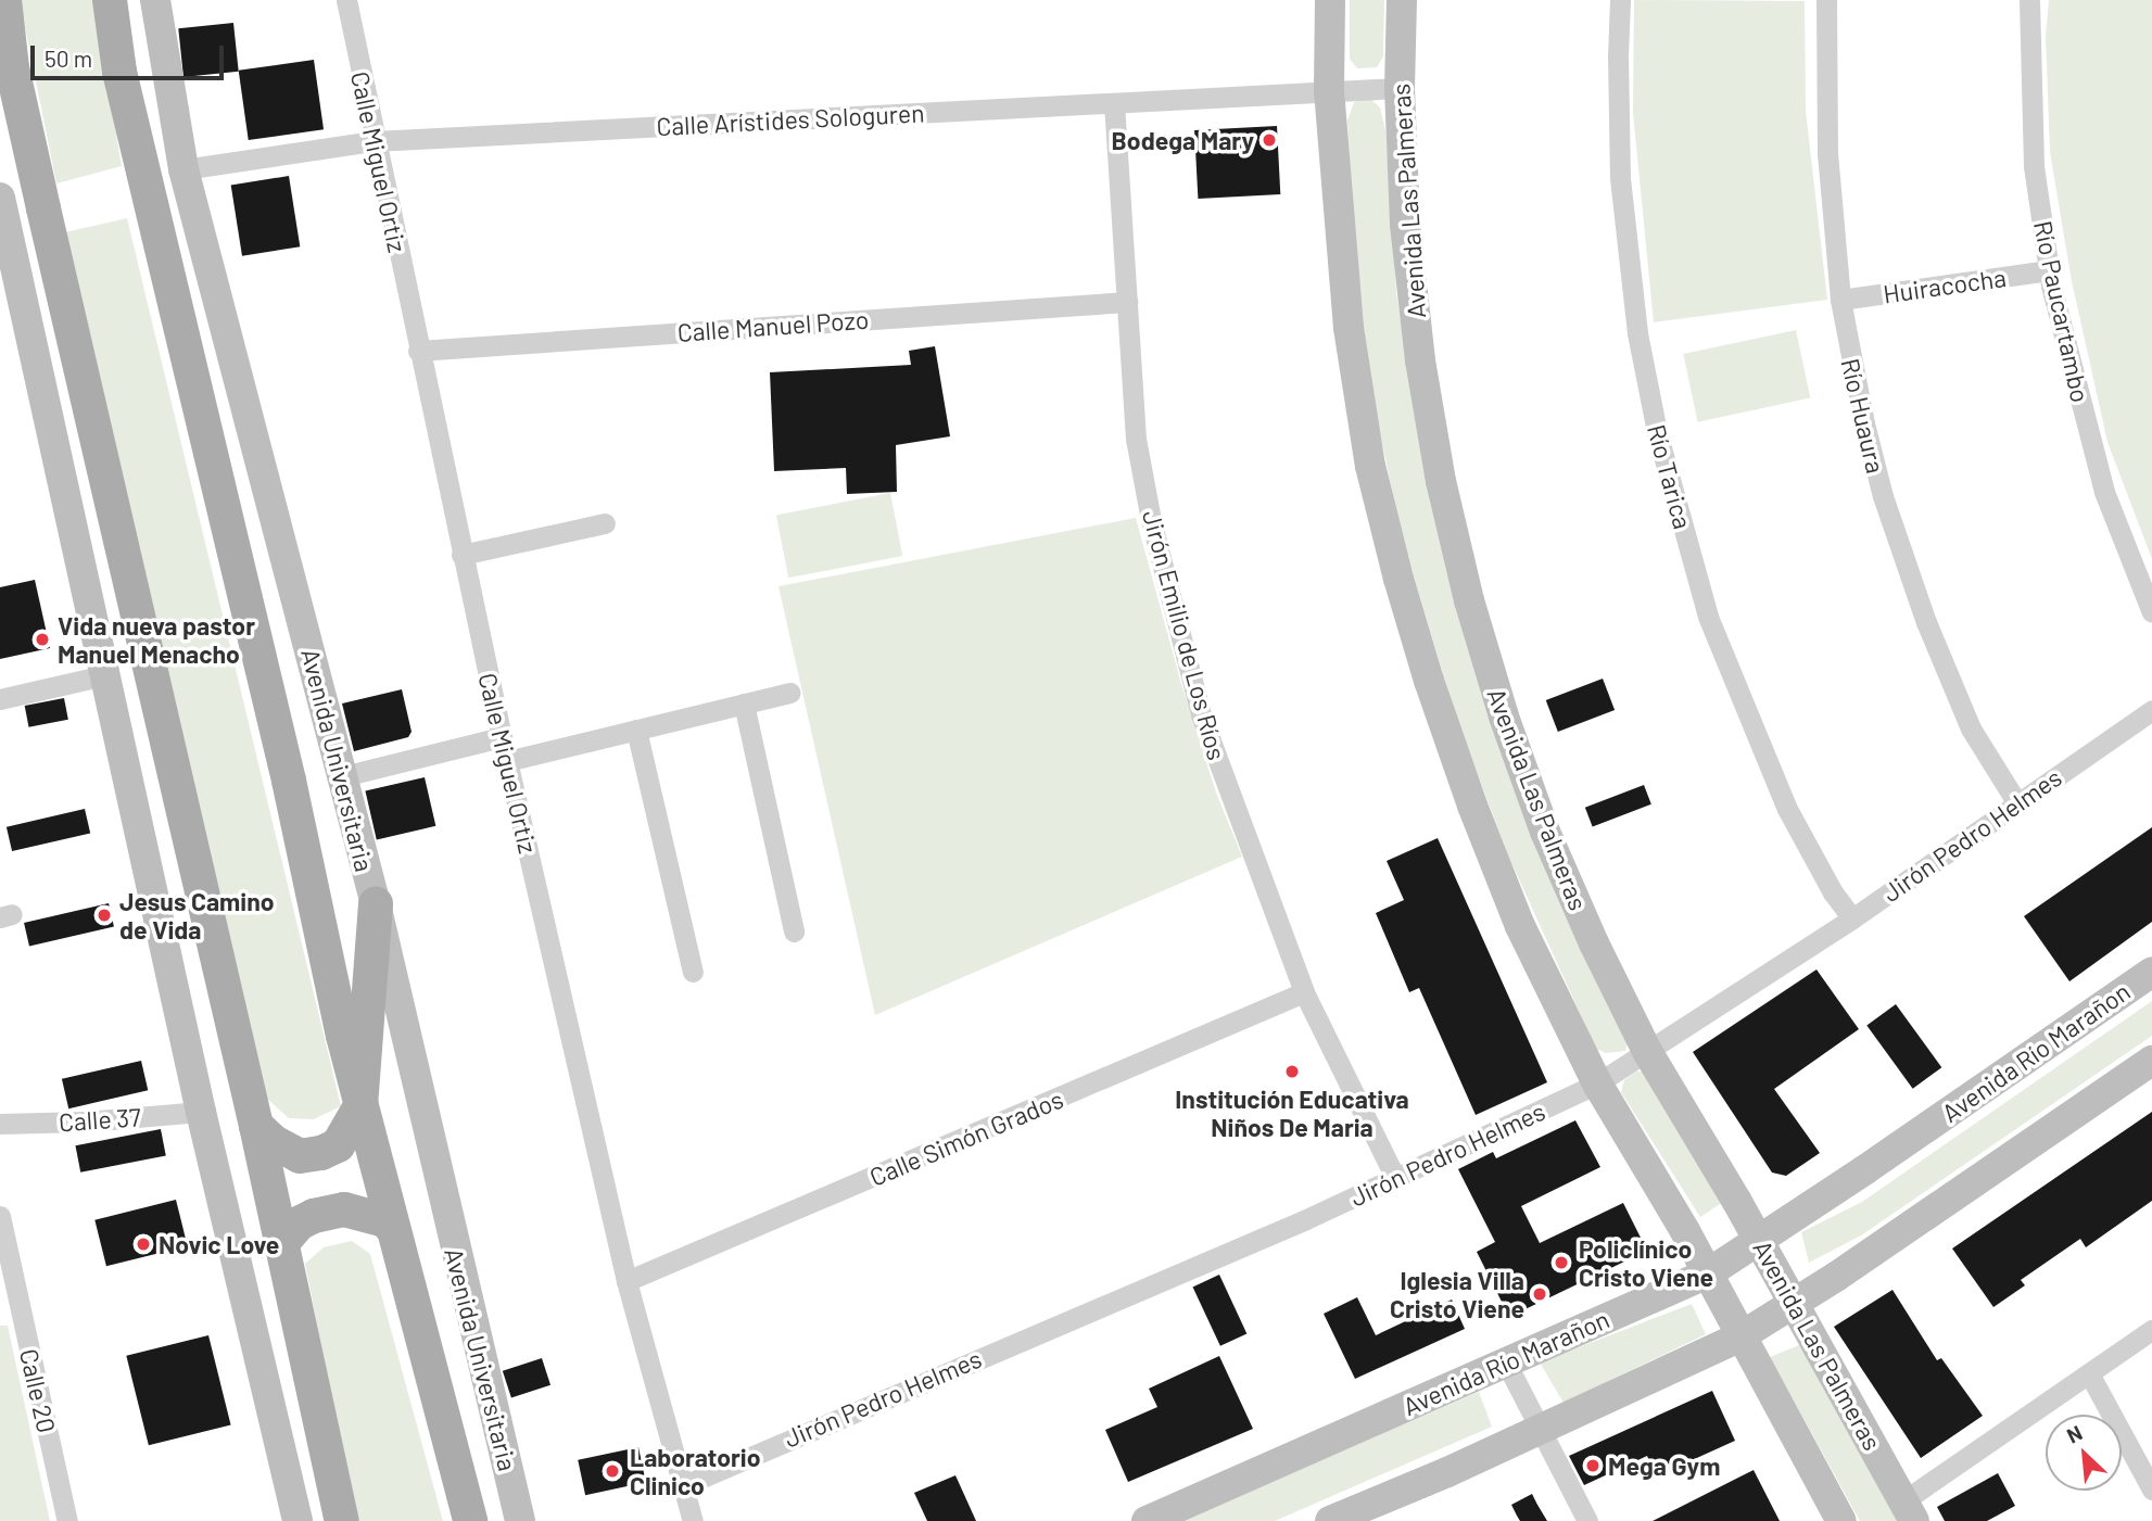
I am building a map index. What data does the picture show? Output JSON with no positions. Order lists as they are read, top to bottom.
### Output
{
  "streets": {
    "main road": ["Avenida Las Palmeras", "Avenida Universitaria", "Avenida Río Marañon"],
    "street": [
      "Calle Arístides Sologuren",
      "Calle Miguel Ortiz",
      "Huiracocha",
      "Río Paucartambo",
      "Calle Manuel Pozo",
      "Río Huaura",
      "Río Tarica",
      "Jirón Emilio de Los Ríos",
      "Jirón Pedro Helmes",
      "Calle 37",
      "Calle Simón Grados",
      "Calle 20"
    ]
  },
  "crossings": [
    ["Calle Arístides Sologuren", "Calle Miguel Ortiz"],
    ["Calle Arístides Sologuren", "Avenida Las Palmeras"],
    ["Calle Arístides Sologuren", "Jirón Emilio de Los Ríos"],
    ["Calle Arístides Sologuren", "Avenida Universitaria"],
    ["Calle Miguel Ortiz", "Calle Manuel Pozo"],
    ["Calle Miguel Ortiz", "Jirón Pedro Helmes"],
    ["Calle Miguel Ortiz", "Calle Simón Grados"],
    ["Avenida Las Palmeras", "Jirón Pedro Helmes"],
    ["Avenida Las Palmeras", "Avenida Río Marañon"],
    ["Huiracocha", "Río Paucartambo"],
    ["Huiracocha", "Río Huaura"],
    ["Calle Manuel Pozo", "Jirón Emilio de Los Ríos"],
    ["Río Huaura", "Jirón Pedro Helmes"],
    ["Río Tarica", "Jirón Pedro Helmes"],
    ["Jirón Emilio de Los Ríos", "Jirón Pedro Helmes"],
    ["Jirón Emilio de Los Ríos", "Calle Simón Grados"]
  ],
  "places": [
    "Bodega Mary",
    "Vida nueva pastor Manuel Menacho",
    "Jesus Camino de Vida",
    "Institución Educativa Niños De Maria",
    "Novic Love",
    "Policlínico Cristo Viene",
    "Iglesia Villa Cristo Viene",
    "Mega Gym",
    "Laboratorio Clinico"
  ],
  "scale_bar": "50 m",
  "north": "top left"
}
